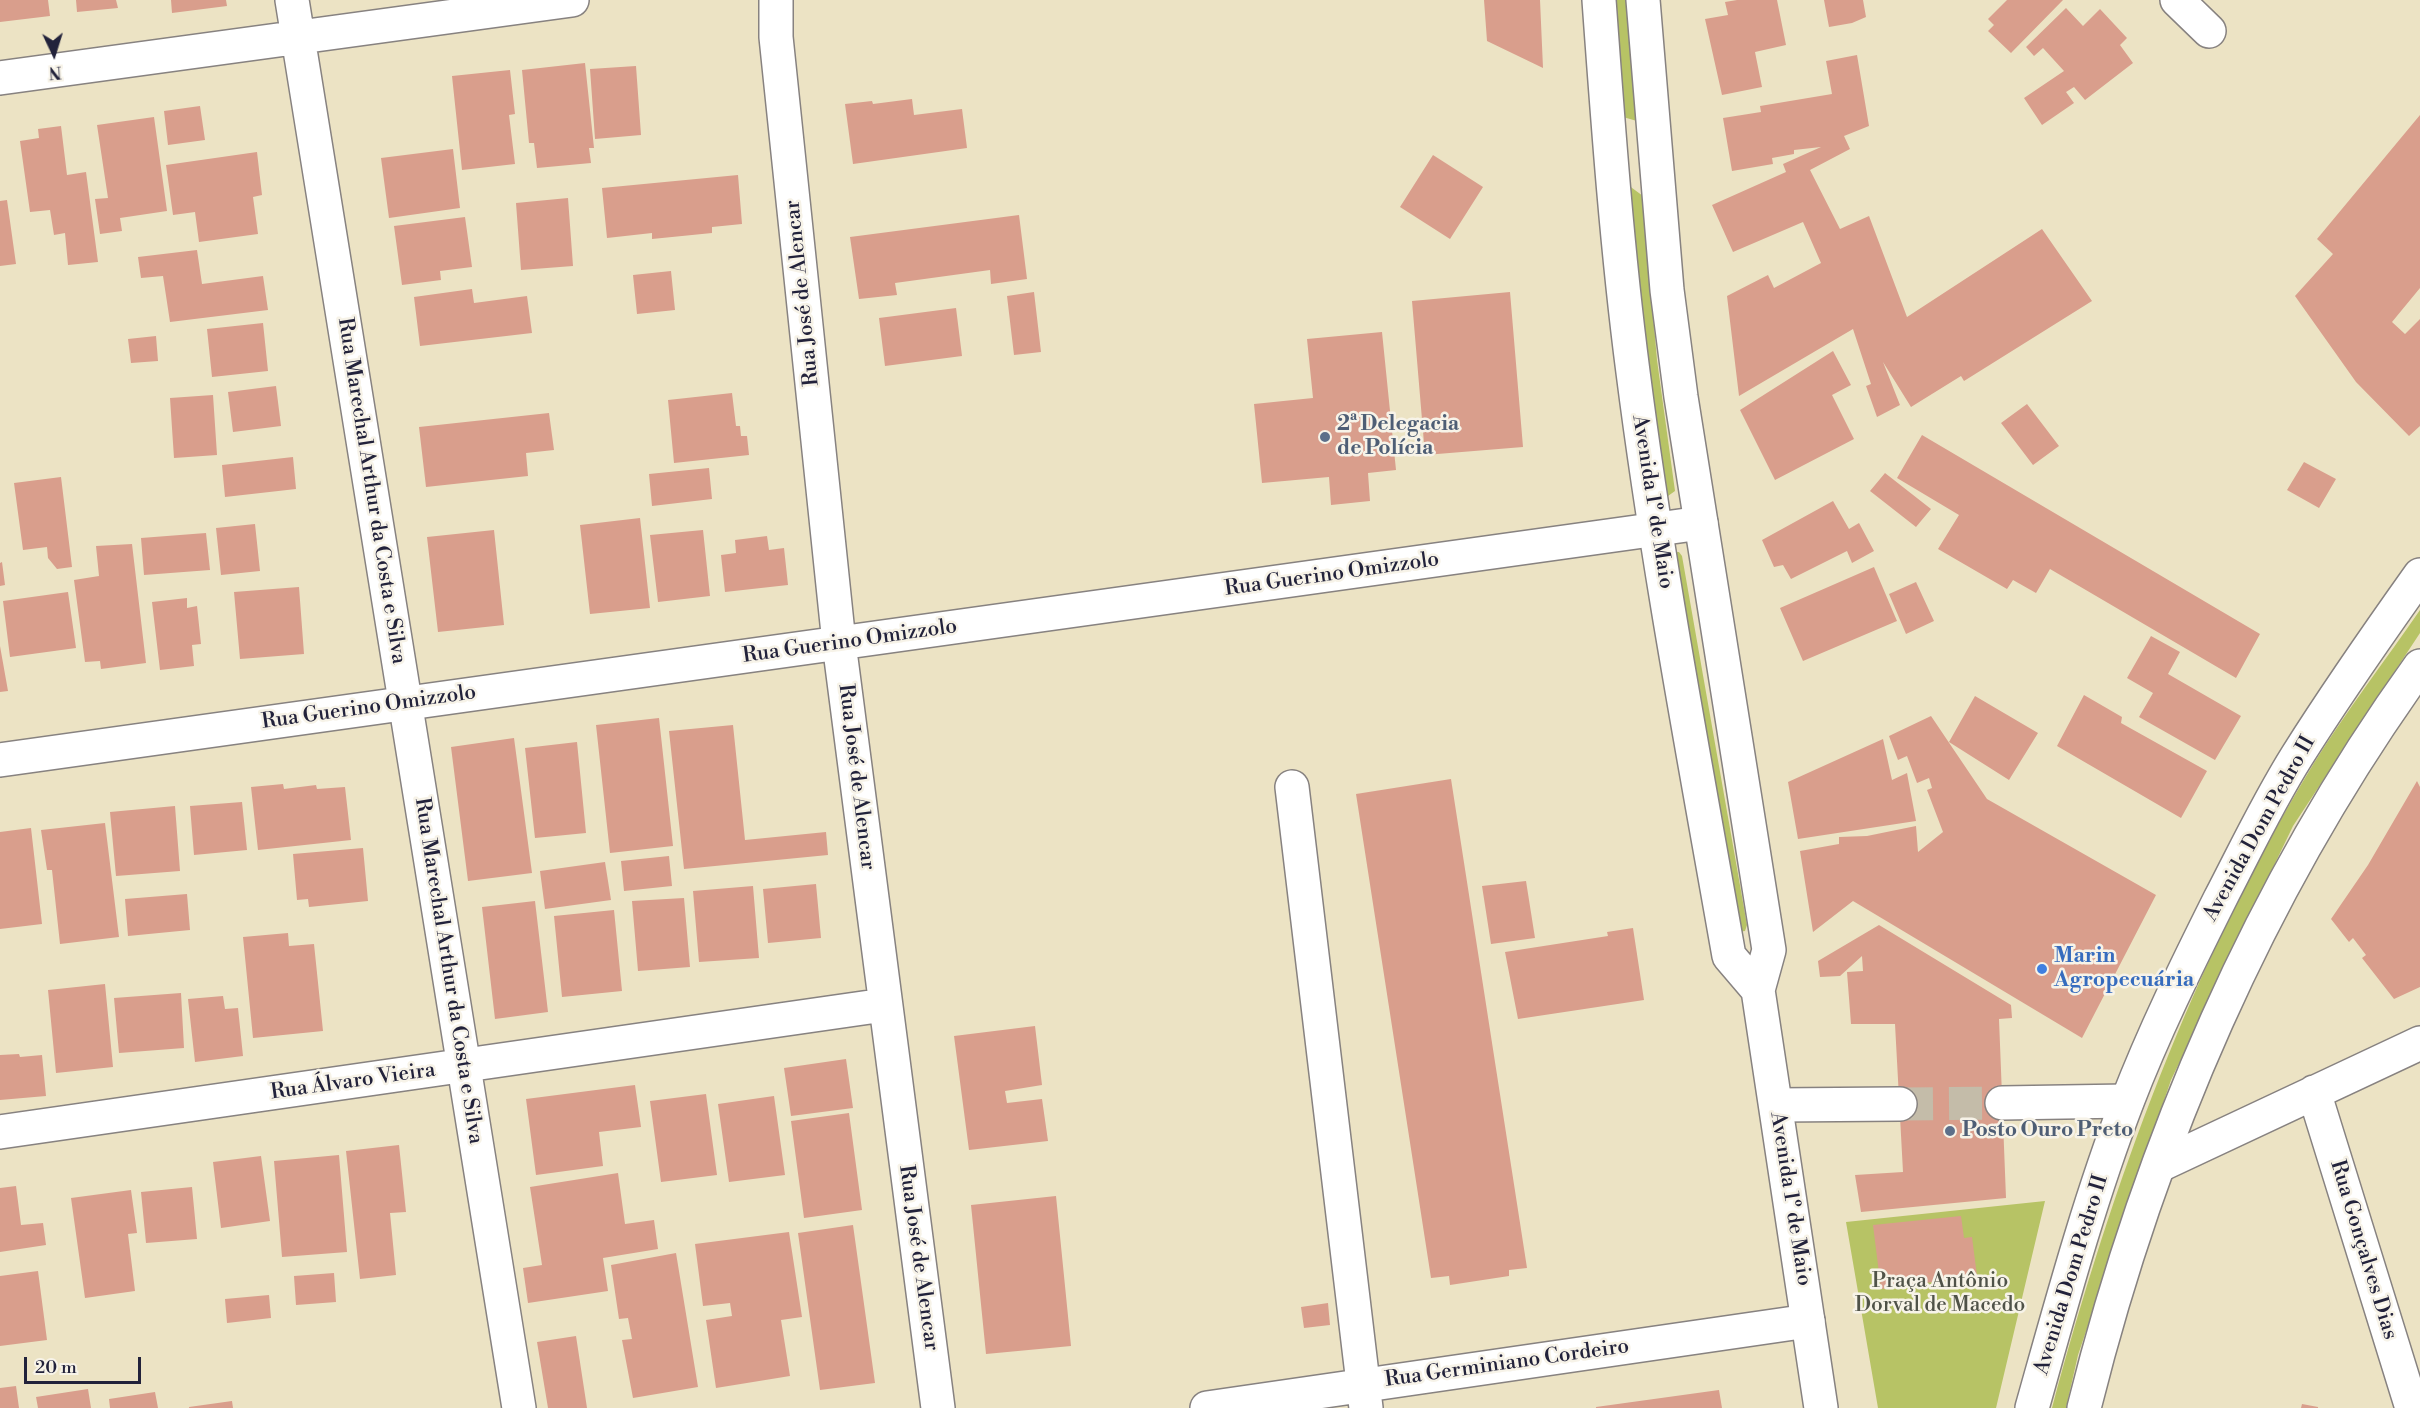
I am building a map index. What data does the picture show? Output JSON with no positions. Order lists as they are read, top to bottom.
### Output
{
  "streets": {
    "street": [
      "Rua José de Alencar",
      "Rua Marechal Arthur da Costa e Silva",
      "Avenida 1º de Maio",
      "Rua Guerino Omizzolo",
      "Avenida Dom Pedro II",
      "Rua Álvaro Vieira",
      "Rua Gonçalves Dias",
      "Rua Germiniano Cordeiro"
    ]
  },
  "crossings": [
    ["Rua José de Alencar", "Rua Guerino Omizzolo"],
    ["Rua José de Alencar", "Rua Álvaro Vieira"],
    ["Rua Marechal Arthur da Costa e Silva", "Rua Guerino Omizzolo"],
    ["Rua Marechal Arthur da Costa e Silva", "Rua Álvaro Vieira"],
    ["Avenida 1º de Maio", "Rua Guerino Omizzolo"],
    ["Avenida 1º de Maio", "Rua Germiniano Cordeiro"]
  ],
  "parks": ["Praça Antônio Dorval de Macedo"],
  "places": ["2ª Delegacia de Polícia", "Marin Agropecuária", "Posto Ouro Preto"],
  "scale_bar": "20 m",
  "north": "bottom"
}
